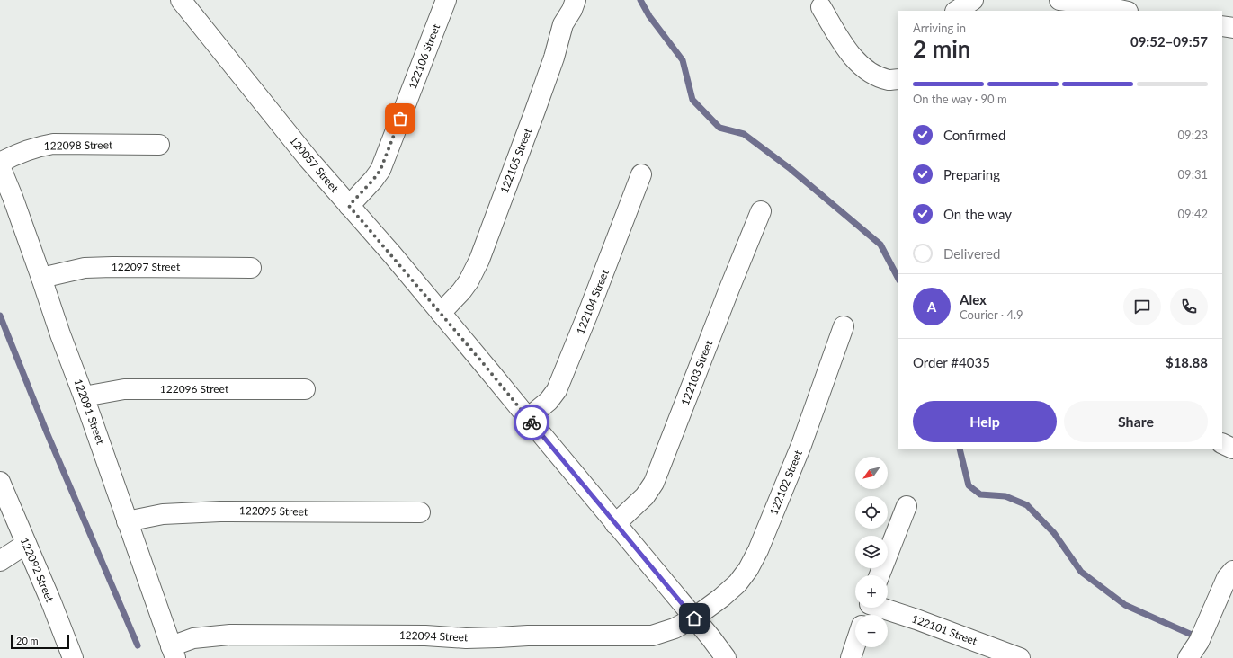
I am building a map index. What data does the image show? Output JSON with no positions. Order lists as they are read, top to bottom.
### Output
{
  "streets": {
    "street": [
      "122106 Street",
      "122098 Street",
      "122105 Street",
      "120057 Street",
      "122097 Street",
      "122104 Street",
      "122103 Street",
      "122096 Street",
      "122091 Street",
      "122102 Street",
      "122095 Street",
      "122092 Street",
      "122101 Street",
      "122094 Street"
    ]
  },
  "crossings": [
    ["122106 Street", "120057 Street"],
    ["122105 Street", "120057 Street"],
    ["120057 Street", "122104 Street"],
    ["120057 Street", "122103 Street"],
    ["120057 Street", "122102 Street"],
    ["120057 Street", "122094 Street"],
    ["122097 Street", "122091 Street"],
    ["122096 Street", "122091 Street"],
    ["122091 Street", "122095 Street"],
    ["122091 Street", "122094 Street"],
    ["122102 Street", "122094 Street"]
  ],
  "scale_bar": "20 m",
  "north": "bottom left",
  "page": {
    "heading": ["2 min", "Arriving in", "09:52–09:57"],
    "panel": [
      "Alex",
      "Courier · 4.9",
      "Order #4035",
      "$18.88"
    ],
    "bar": "On the way · 90 m",
    "list": [
      ["Confirmed", "09:23"],
      ["Preparing", "09:31"],
      ["On the way", "09:42"],
      "Delivered"
    ],
    "round": "A",
    "buttons": ["Help", "Share"],
    "map_buttons": ["+", "−"],
    "scale": "20 m"
  }
}
